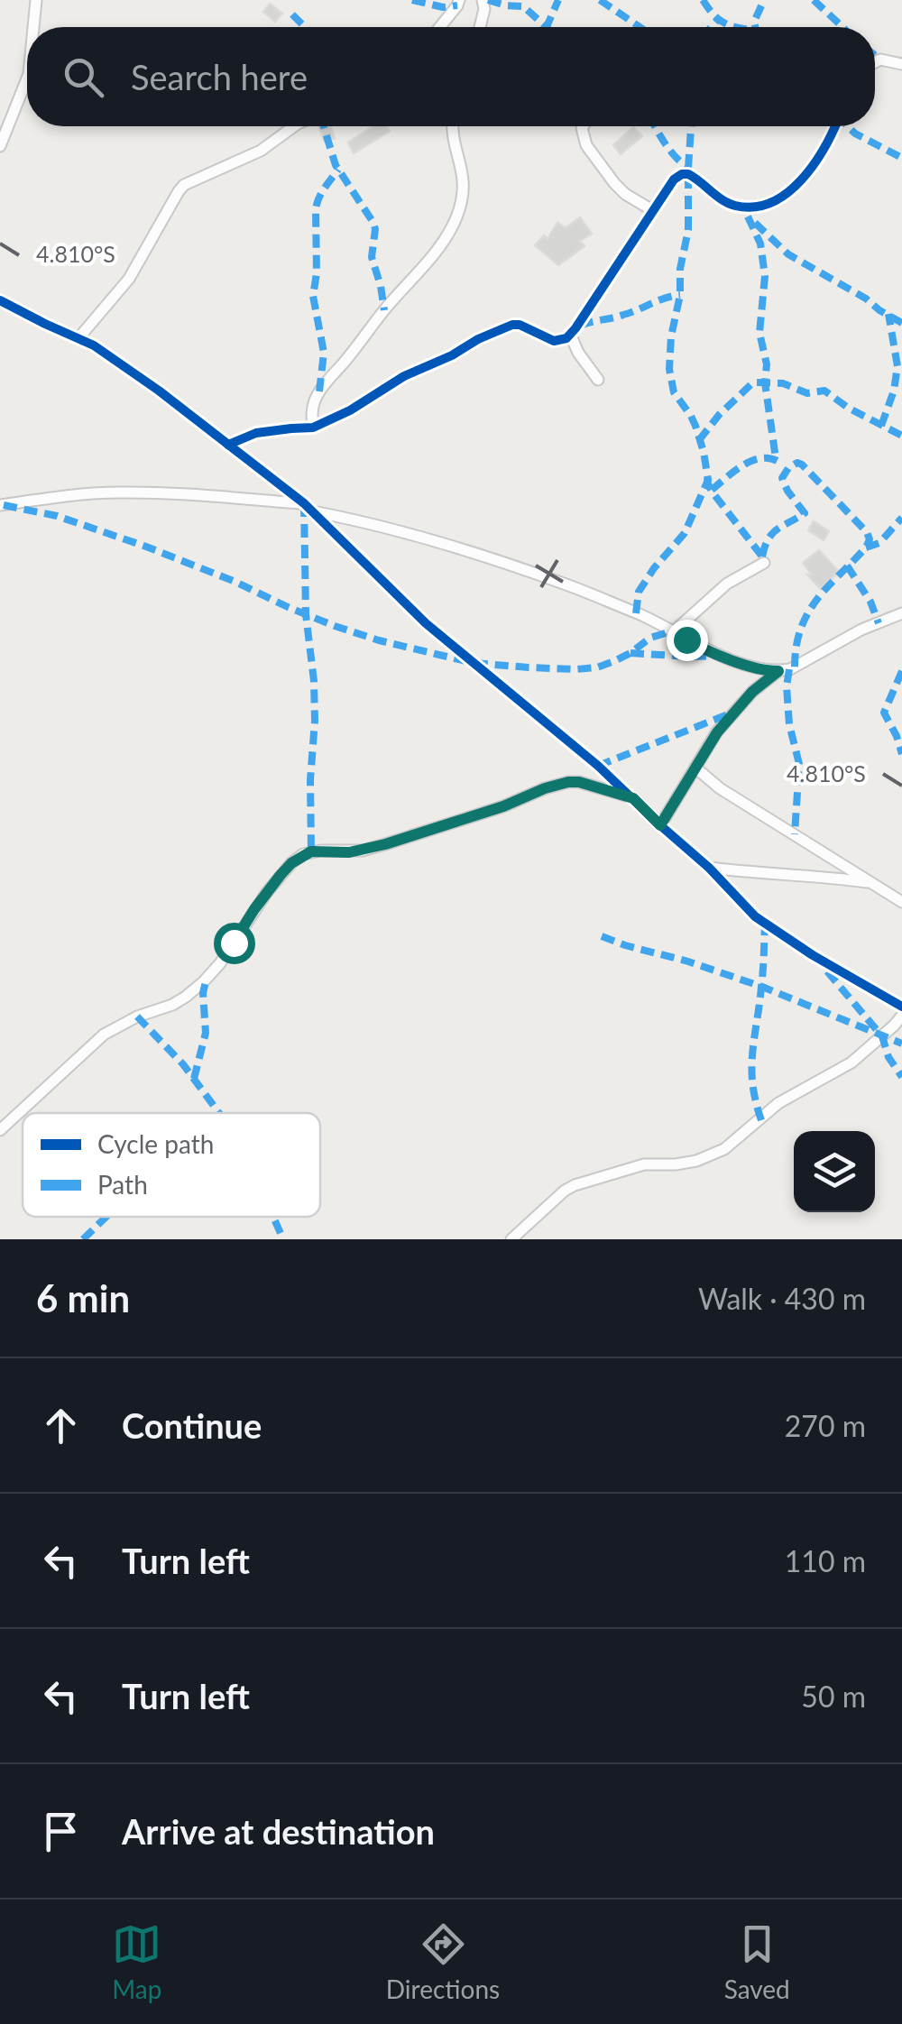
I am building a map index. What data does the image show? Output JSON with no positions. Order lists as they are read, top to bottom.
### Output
{
  "legend": ["Cycle path", "Path"],
  "page": {
    "search": "Search here",
    "heading": ["6 min", "Walk · 430 m"],
    "list": [
      ["Continue", "270 m"],
      ["Turn left", "110 m"],
      ["Turn left", "50 m"],
      "Arrive at destination"
    ],
    "nav": ["Map", "Directions", "Saved"]
  },
  "coordinates": ["4.810°S"]
}
